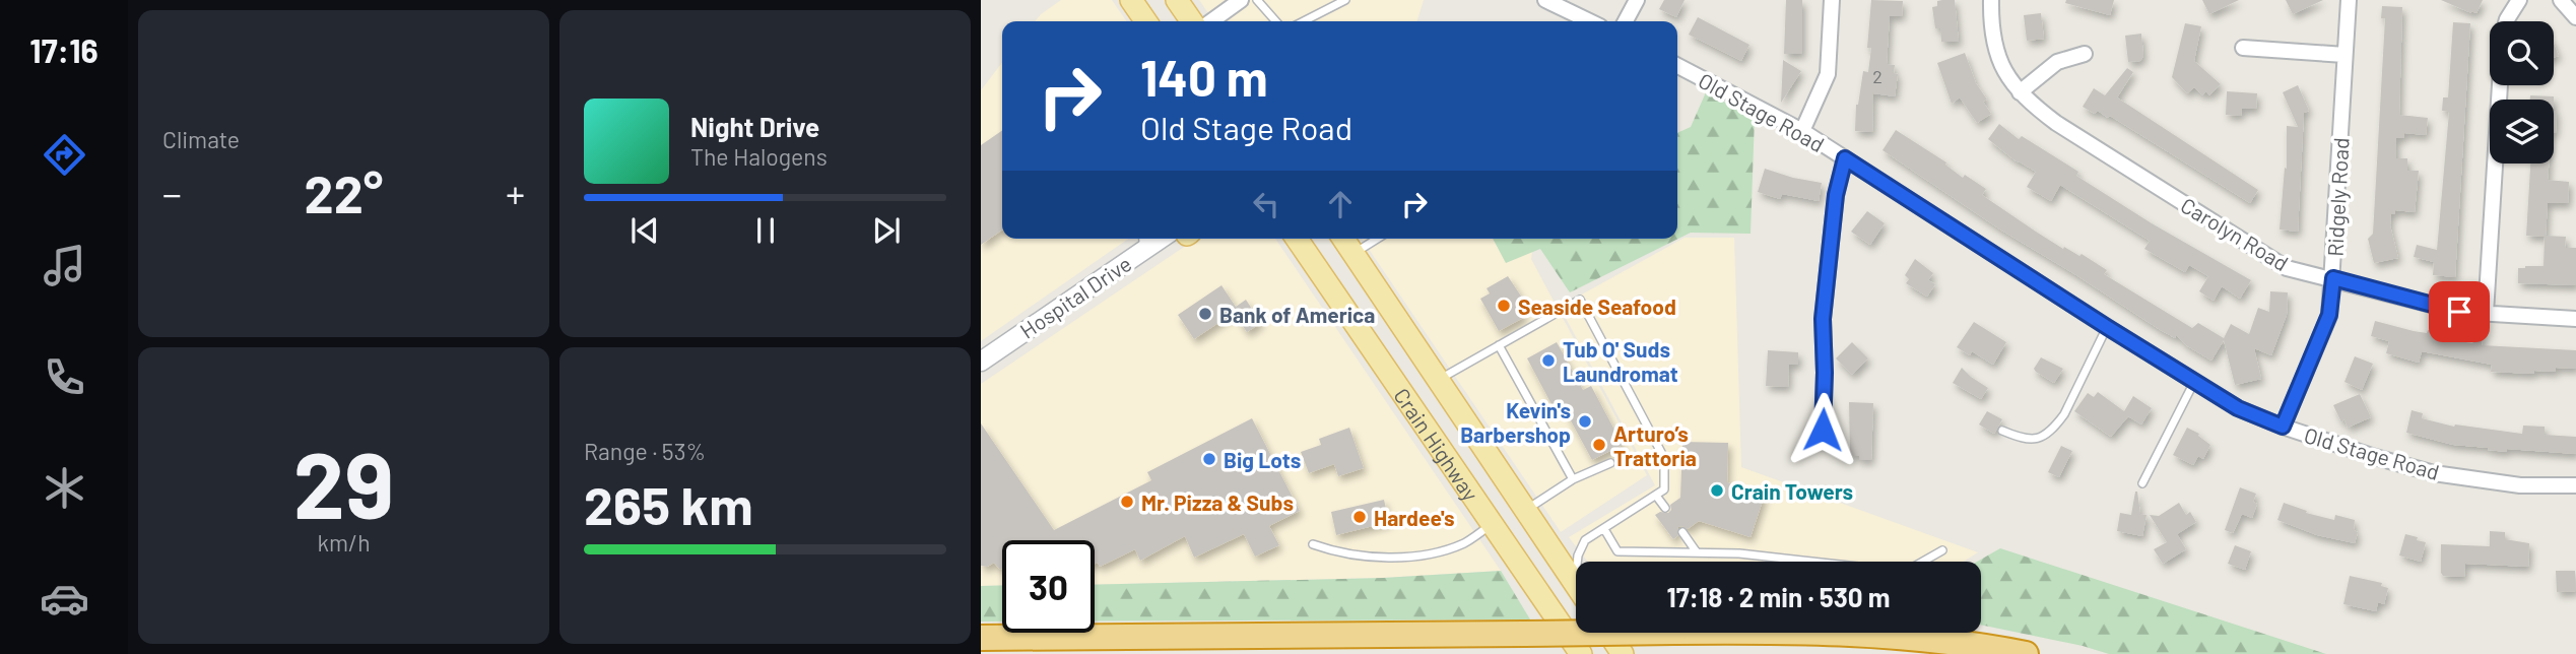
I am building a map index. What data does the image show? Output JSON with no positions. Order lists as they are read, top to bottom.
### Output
{
  "streets": {
    "main road": ["Crain Highway"],
    "street": [
      "Old Stage Road",
      "Ridgely Road",
      "Carolyn Road",
      "Hospital Drive"
    ]
  },
  "crossings": [
    ["Old Stage Road", "Ridgely Road"],
    ["Ridgely Road", "Carolyn Road"]
  ],
  "places": [
    "Seaside Seafood",
    "Bank of America",
    "Tub O' Suds Laundromat",
    "Kevin's Barbershop",
    "Arturo’s Trattoria",
    "Big Lots",
    "Crain Towers",
    "Mr. Pizza & Subs",
    "Hardee's"
  ],
  "house_numbers": ["2"],
  "page": {
    "tabs": "17:16",
    "tile": [
      "Climate",
      ["29", "km/h"],
      ["Range · 53%", "265 km"]
    ],
    "turn": ["140 m", "Old Stage Road"],
    "song": ["Night Drive", "The Halogens"],
    "heat": ["−", "22°", "+"],
    "limit": "30",
    "trip": "17:18 · 2 min · 530 m"
  }
}
